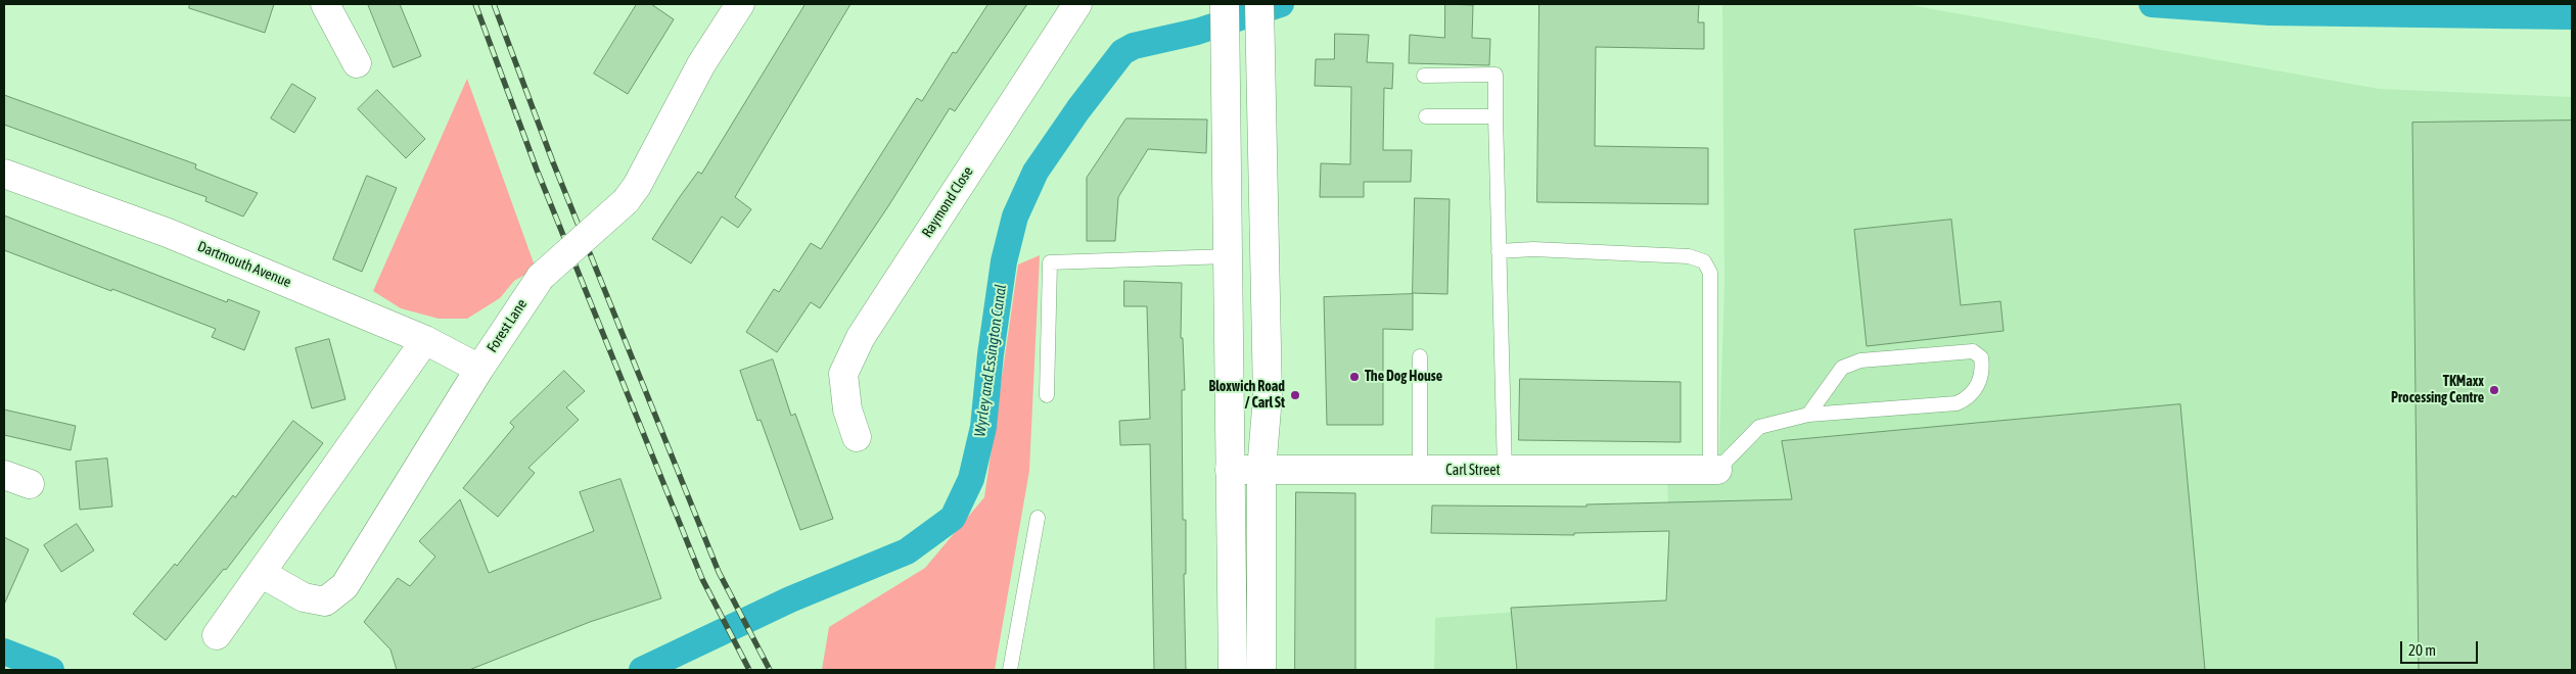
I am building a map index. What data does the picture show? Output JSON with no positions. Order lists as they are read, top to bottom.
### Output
{
  "streets": {
    "street": [
      "Raymond Close",
      "Dartmouth Avenue",
      "Forest Lane",
      "Carl Street"
    ]
  },
  "crossings": [
    ["Dartmouth Avenue", "Forest Lane"]
  ],
  "water": ["Wyrley and Essington Canal"],
  "places": ["The Dog House", "TKMaxx Processing Centre", "Bloxwich Road / Carl St"],
  "scale_bar": "20 m"
}
